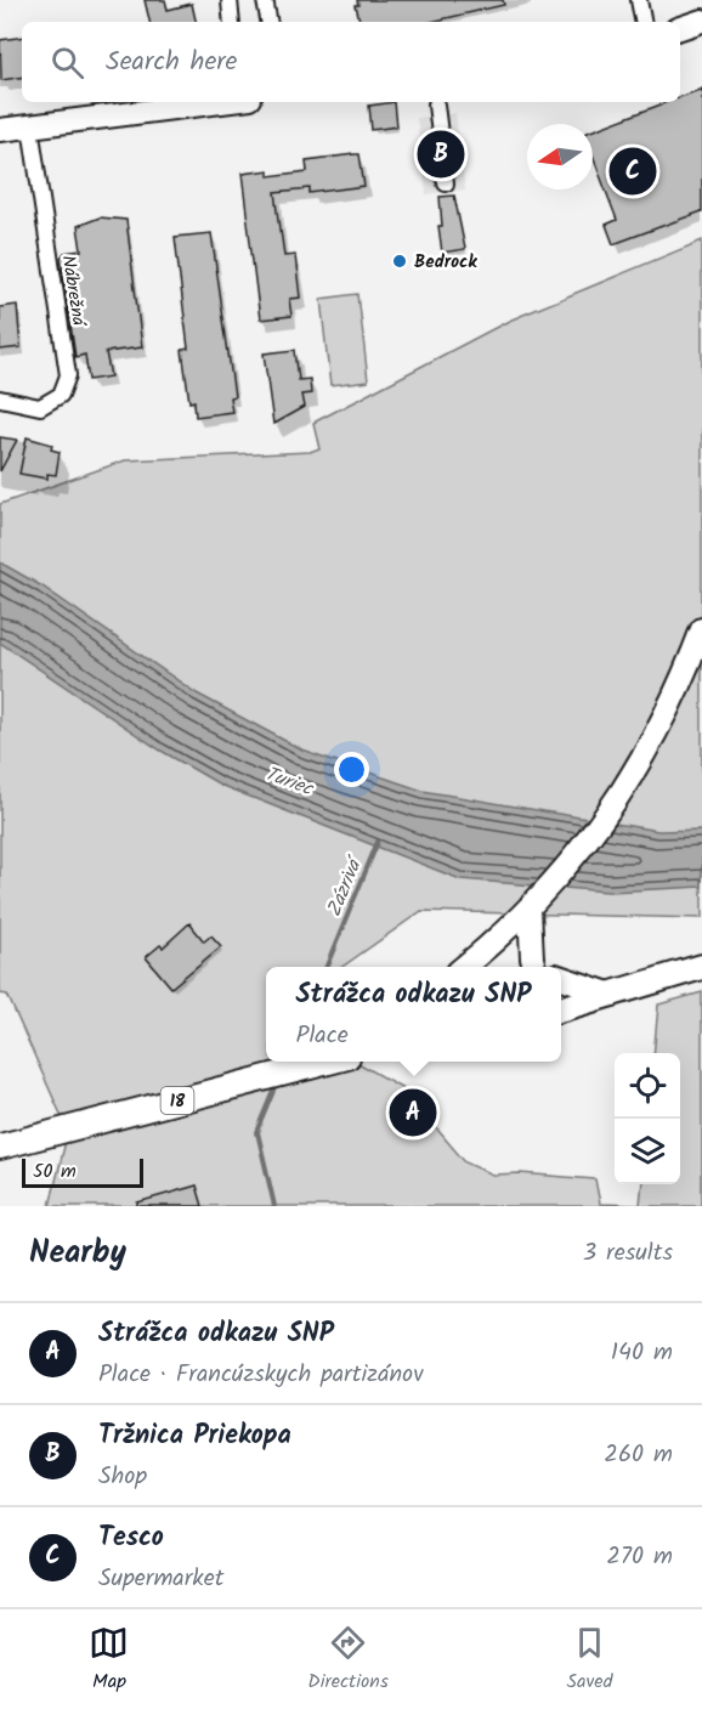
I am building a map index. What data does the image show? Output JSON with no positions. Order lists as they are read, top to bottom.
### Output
{
  "streets": {
    "main road": ["18"],
    "street": ["Nábrežná"]
  },
  "water": ["Turiec", "Zázrivá"],
  "places": ["Bedrock"],
  "scale_bar": "50 m",
  "north": "left",
  "page": {
    "search": "Search here",
    "pins": ["B", "C", "A"],
    "popup": ["Strážca odkazu SNP", "Place"],
    "scale": "50 m",
    "heading": ["Nearby", "3 results"],
    "list": [
      {
        "mark": "A",
        "name": "Strážca odkazu SNP",
        "note": "Place · Francúzskych partizánov",
        "value": "140 m"
      },
      {
        "mark": "B",
        "name": "Tržnica Priekopa",
        "note": "Shop",
        "value": "260 m"
      },
      {
        "mark": "C",
        "name": "Tesco",
        "note": "Supermarket",
        "value": "270 m"
      }
    ],
    "nav": ["Map", "Directions", "Saved"]
  }
}
